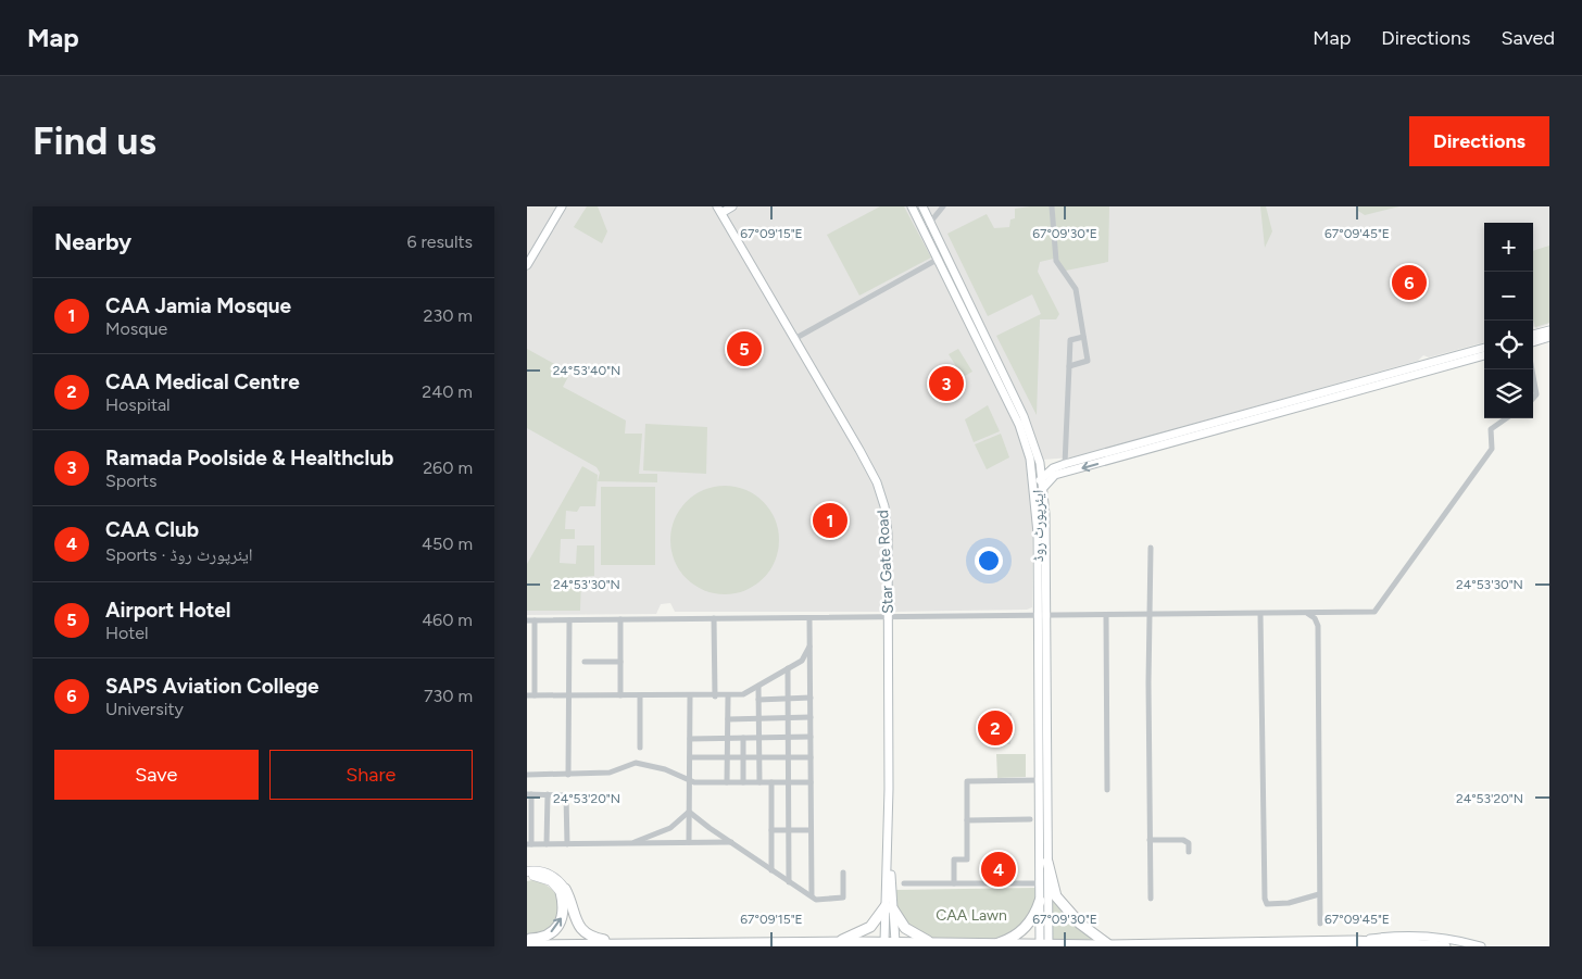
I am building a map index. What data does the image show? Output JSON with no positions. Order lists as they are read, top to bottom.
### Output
{
  "streets": {
    "main road": ["ایئرپورٹ روڈ", "Star Gate Road"]
  },
  "parks": ["CAA Lawn"],
  "page": {
    "header": "Map",
    "nav": ["Map", "Directions", "Saved"],
    "buttons": [
      "Directions",
      ["Save", "Share"]
    ],
    "title": "Find us",
    "heading": ["Nearby", "6 results"],
    "map_buttons": ["+", "−"],
    "pins": [
      "6",
      "5",
      "3",
      "1",
      "2",
      "4"
    ],
    "list": [
      {
        "mark": "1",
        "name": "CAA Jamia Mosque",
        "note": "Mosque",
        "value": "230 m"
      },
      {
        "mark": "2",
        "name": "CAA Medical Centre",
        "note": "Hospital",
        "value": "240 m"
      },
      {
        "mark": "3",
        "name": "Ramada Poolside & Healthclub",
        "note": "Sports",
        "value": "260 m"
      },
      {
        "mark": "4",
        "name": "CAA Club",
        "note": "Sports · ایئرپورٹ روڈ",
        "value": "450 m"
      },
      {
        "mark": "5",
        "name": "Airport Hotel",
        "note": "Hotel",
        "value": "460 m"
      },
      {
        "mark": "6",
        "name": "SAPS Aviation College",
        "note": "University",
        "value": "730 m"
      }
    ]
  },
  "coordinates": [
    "67°09'15\"E",
    "67°09'30\"E",
    "67°09'45\"E",
    "24°53'40\"N",
    "24°53'30\"N",
    "24°53'20\"N"
  ]
}
